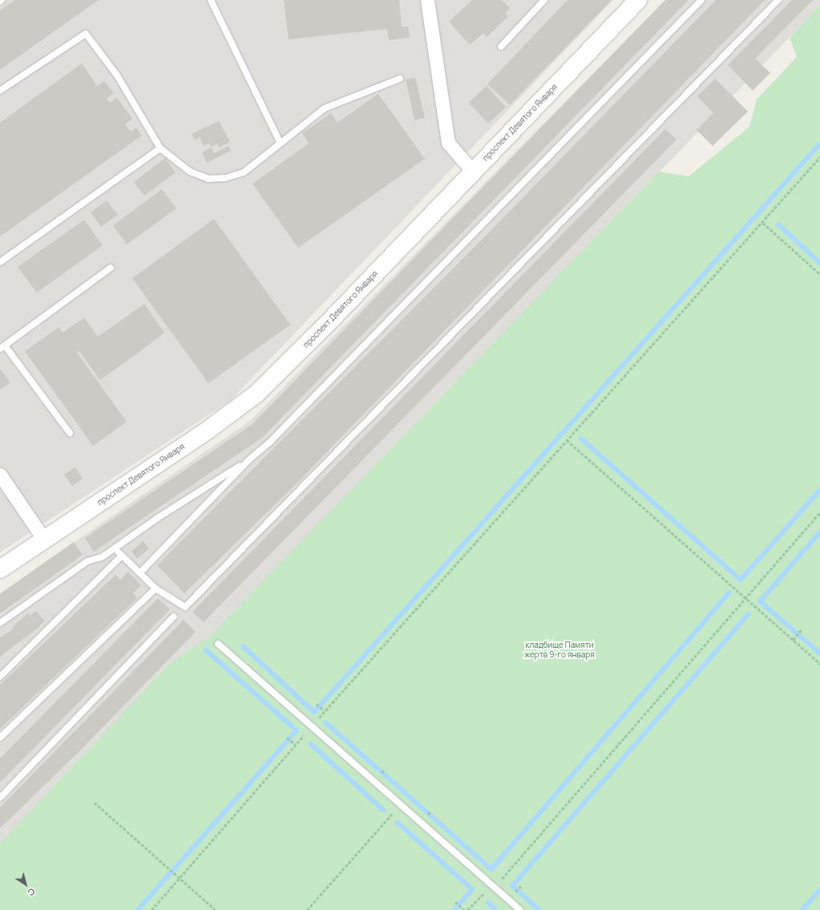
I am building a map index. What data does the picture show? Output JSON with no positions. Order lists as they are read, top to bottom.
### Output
{
  "streets": {
    "street": ["проспект Девятого Января"]
  },
  "parks": ["кладбище Памяти жертв 9-го января"],
  "north": "bottom right"
}
